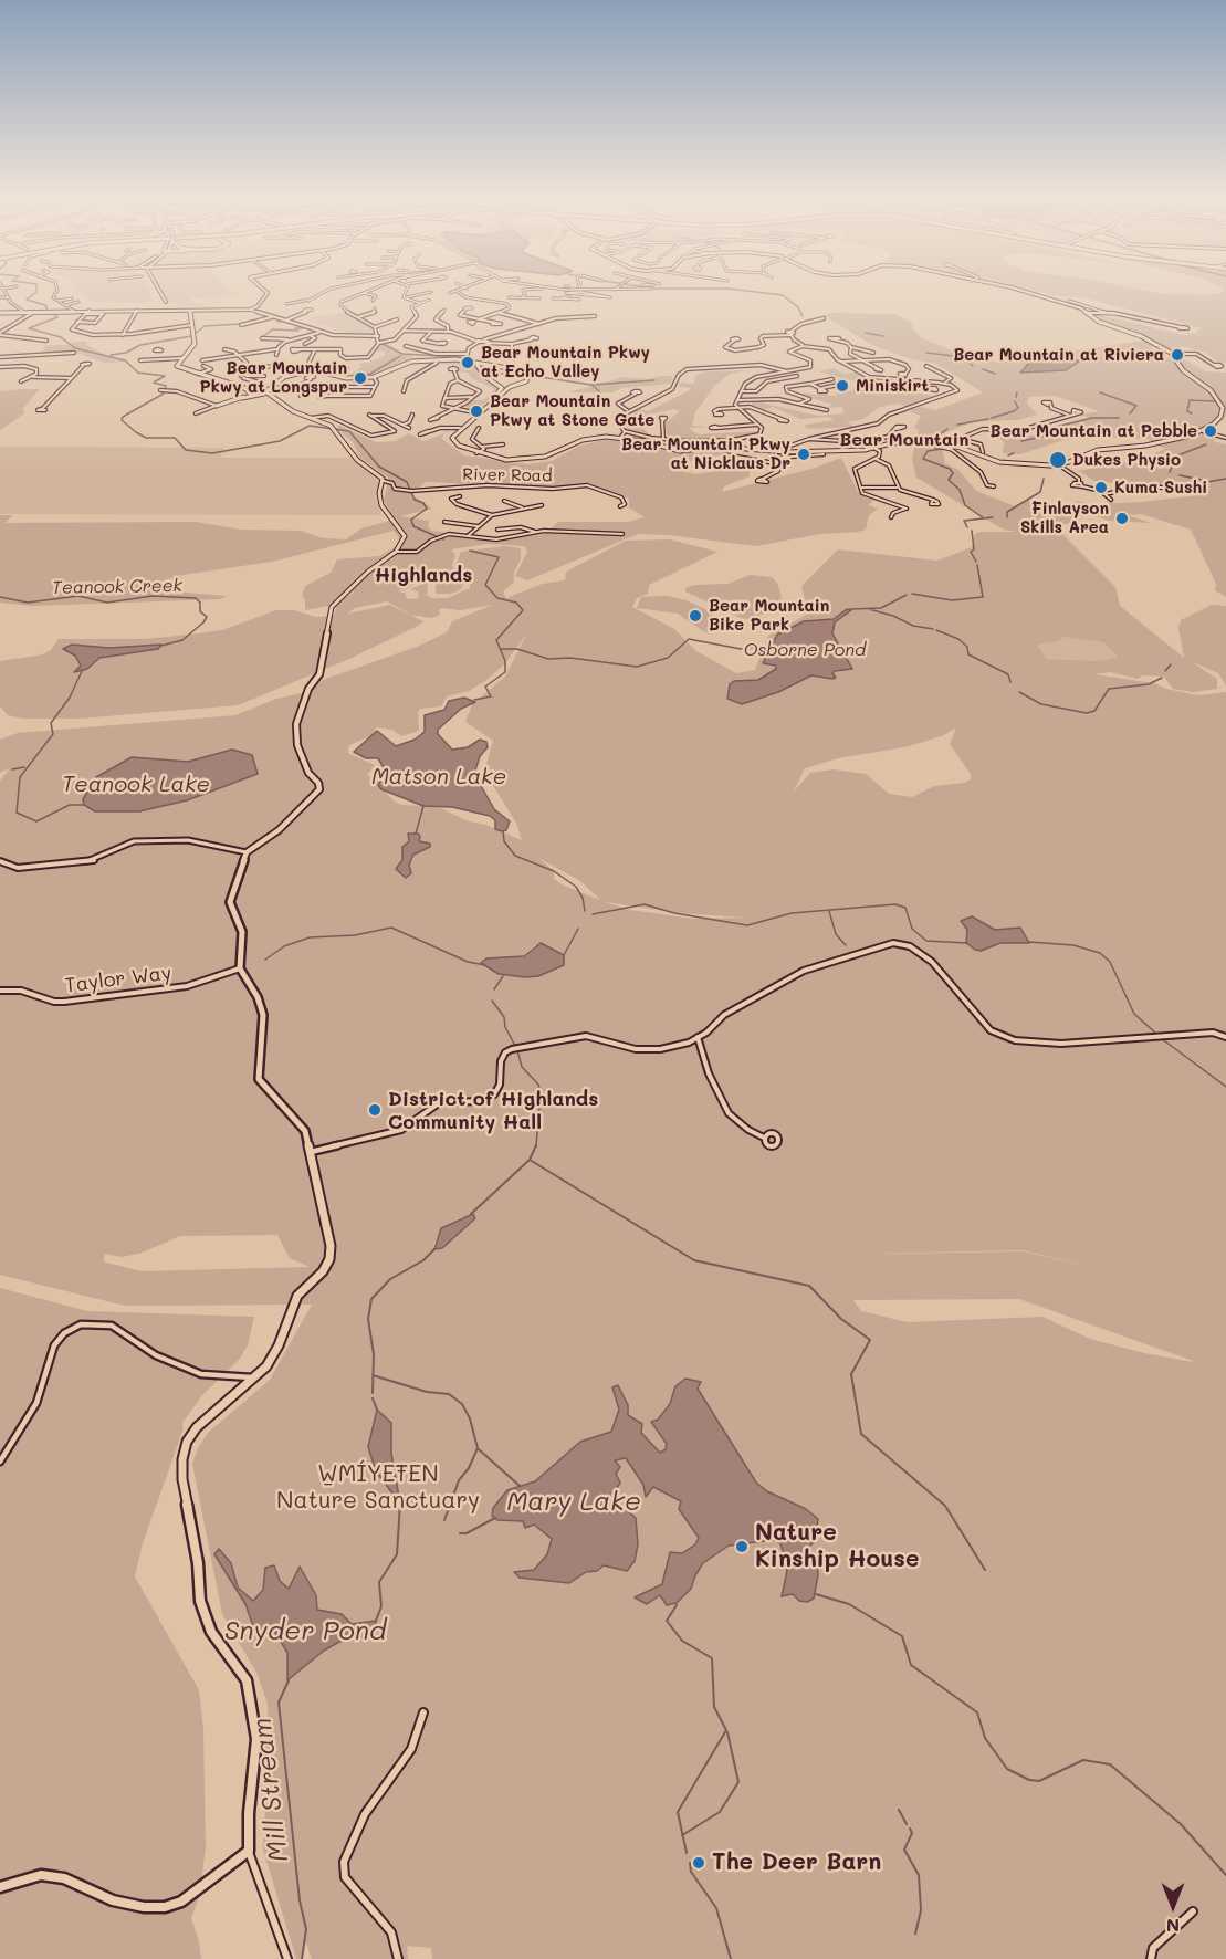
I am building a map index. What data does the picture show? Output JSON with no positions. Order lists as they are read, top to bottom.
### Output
{
  "streets": {
    "street": ["River Road", "Taylor Way"]
  },
  "districts": ["Bear Mountain", "Highlands"],
  "water": [
    "Teanook Creek",
    "Osborne Pond",
    "Matson Lake",
    "Teanook Lake",
    "Mary Lake",
    "Snyder Pond",
    "Mill Stream"
  ],
  "parks": ["W̱MÍYEŦEN Nature Sanctuary"],
  "places": [
    "Bear Mountain at Riviera",
    "Bear Mountain Pkwy at Echo Valley",
    "Bear Mountain Pkwy at Longspur",
    "Miniskirt",
    "Bear Mountain Pkwy at Stone Gate",
    "Bear Mountain at Pebble",
    "Bear Mountain Pkwy at Nicklaus Dr",
    "Dukes Physio",
    "Kuma Sushi",
    "Finlayson Skills Area",
    "Bear Mountain Bike Park",
    "District of Highlands Community Hall",
    "Nature Kinship House",
    "The Deer Barn"
  ],
  "north": "bottom"
}
